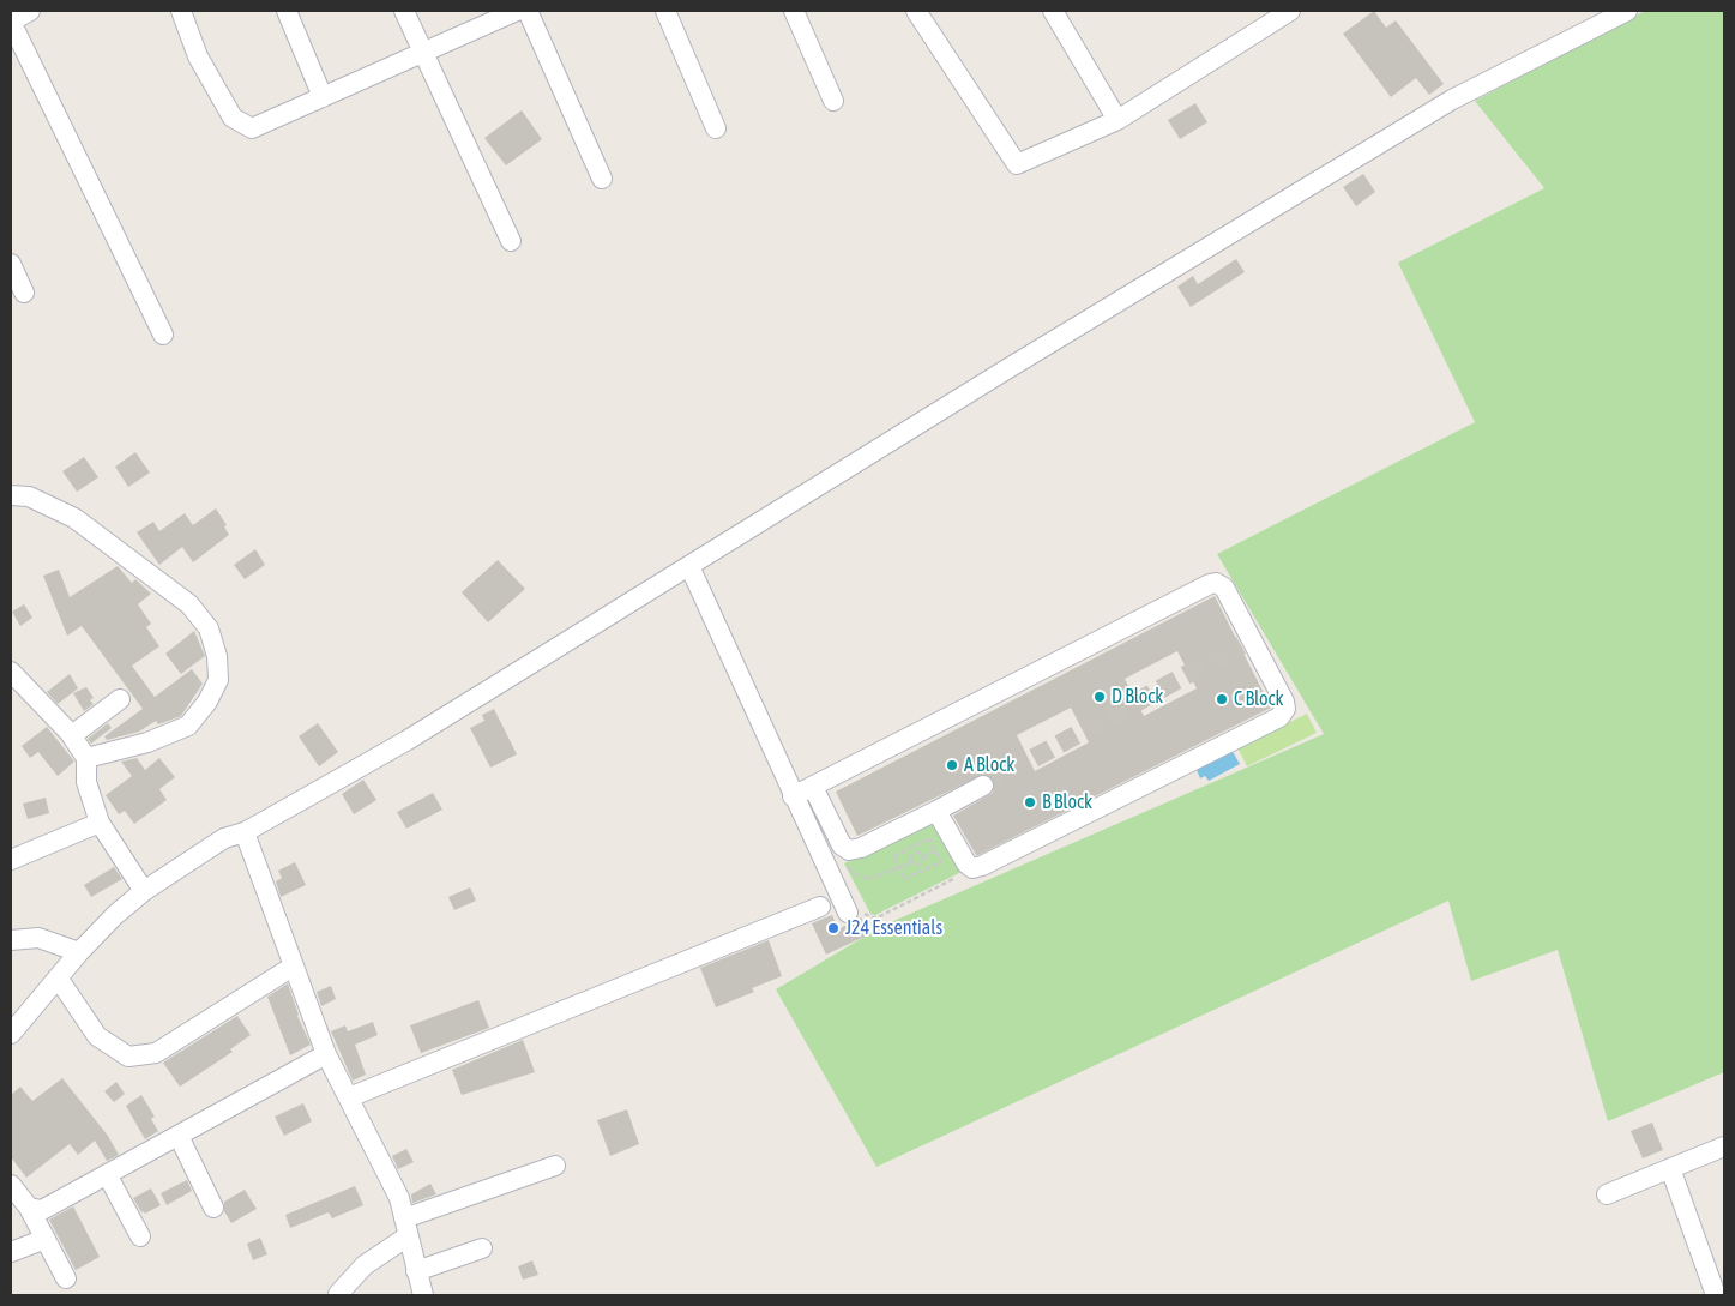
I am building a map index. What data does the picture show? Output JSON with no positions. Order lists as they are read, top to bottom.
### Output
{
  "places": [
    "D Block",
    "C Block",
    "A Block",
    "B Block",
    "J24 Essentials"
  ]
}
